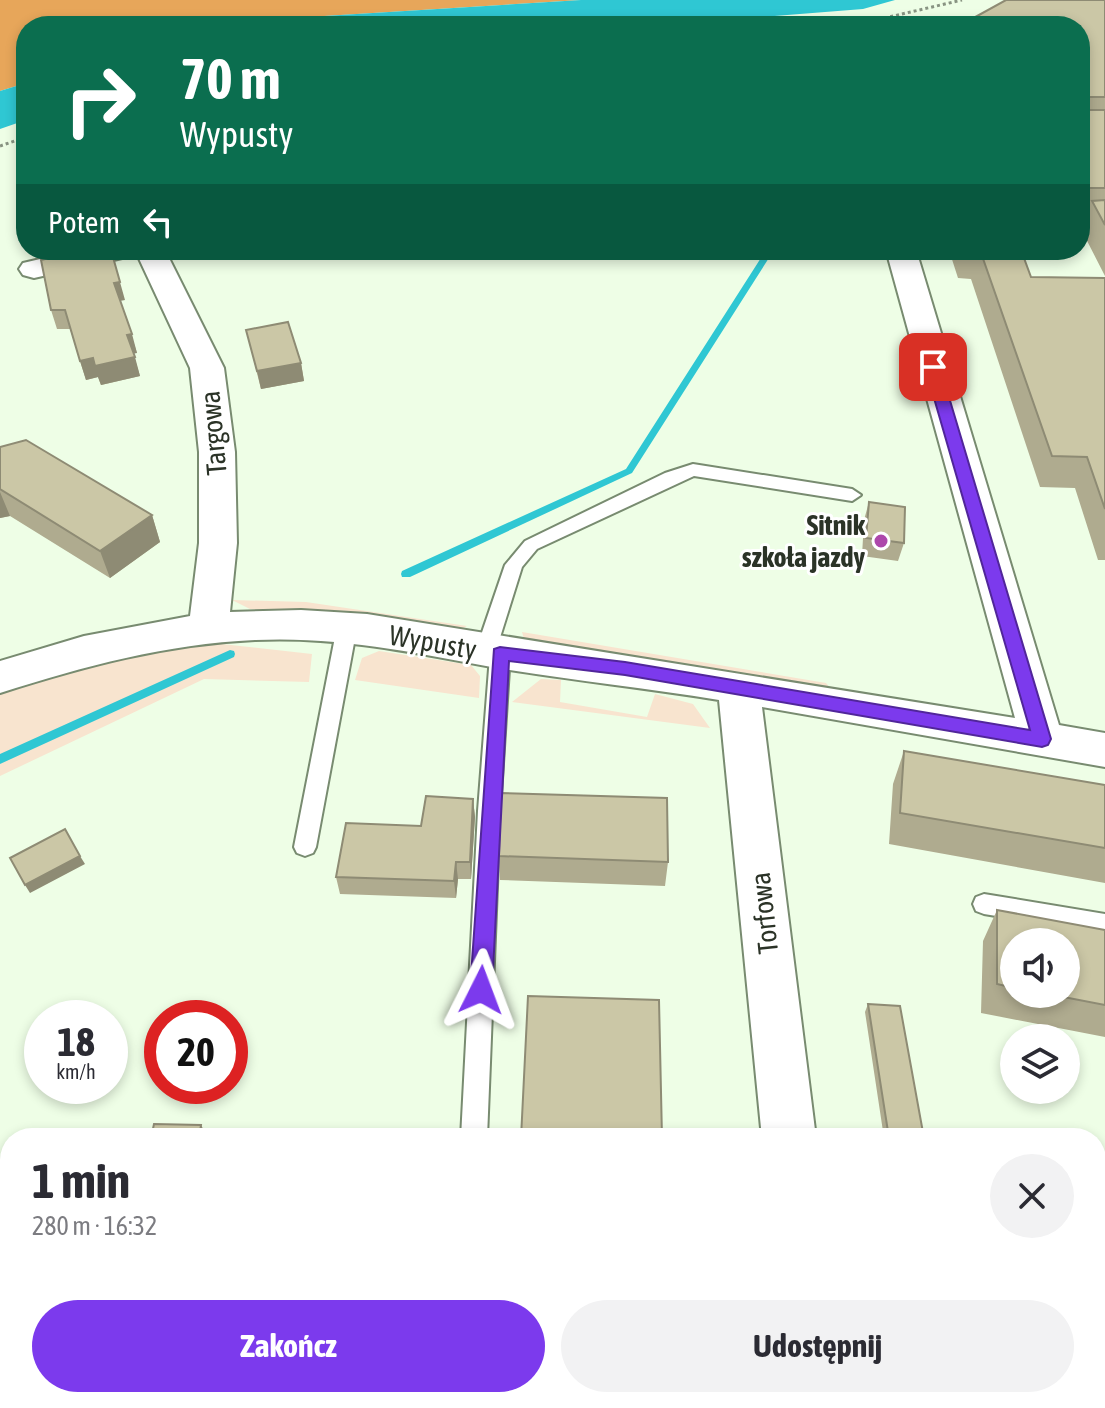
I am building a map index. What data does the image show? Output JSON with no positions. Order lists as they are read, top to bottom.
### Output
{
  "streets": {
    "street": ["Targowa", "Wypusty", "Torfowa"]
  },
  "crossings": [
    ["Targowa", "Wypusty"],
    ["Wypusty", "Torfowa"]
  ],
  "places": ["Sitnik szkoła jazdy"],
  "page": {
    "turn": ["70 m", "Wypusty"],
    "then": "Potem",
    "speed": "18 km/h",
    "limit": "20",
    "heading": ["1 min", "280 m · 16:32"],
    "buttons": ["Zakończ", "Udostępnij"]
  }
}
